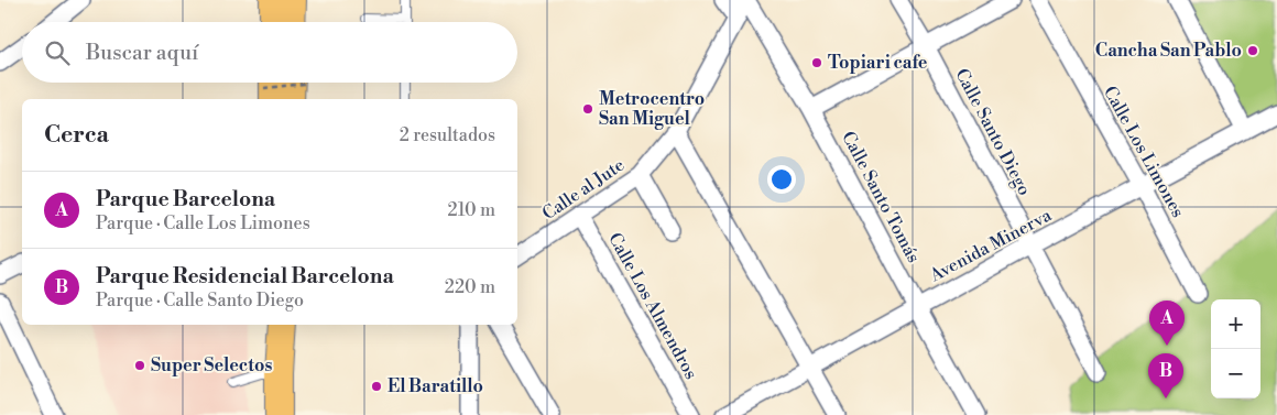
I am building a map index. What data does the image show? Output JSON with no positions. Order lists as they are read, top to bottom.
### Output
{
  "streets": {
    "street": [
      "Calle Santo Diego",
      "Calle Los Limones",
      "Calle al Jute",
      "Calle Santo Tomás",
      "Avenida Minerva",
      "Calle Los Almendros"
    ]
  },
  "crossings": [
    ["Calle Santo Diego", "Avenida Minerva"],
    ["Calle Los Limones", "Avenida Minerva"],
    ["Calle al Jute", "Calle Santo Tomás"],
    ["Calle al Jute", "Calle Los Almendros"],
    ["Calle Santo Tomás", "Avenida Minerva"]
  ],
  "places": [
    "Cancha San Pablo",
    "Topiari cafe",
    "Metrocentro San Miguel",
    "Super Selectos",
    "El Baratillo"
  ],
  "page": {
    "search": "Buscar aquí",
    "heading": ["Cerca", "2 resultados"],
    "list": [
      {
        "mark": "A",
        "name": "Parque Barcelona",
        "note": "Parque · Calle Los Limones",
        "value": "210 m"
      },
      {
        "mark": "B",
        "name": "Parque Residencial Barcelona",
        "note": "Parque · Calle Santo Diego",
        "value": "220 m"
      }
    ],
    "map_buttons": ["+", "−"],
    "pins": ["A", "B"]
  }
}
